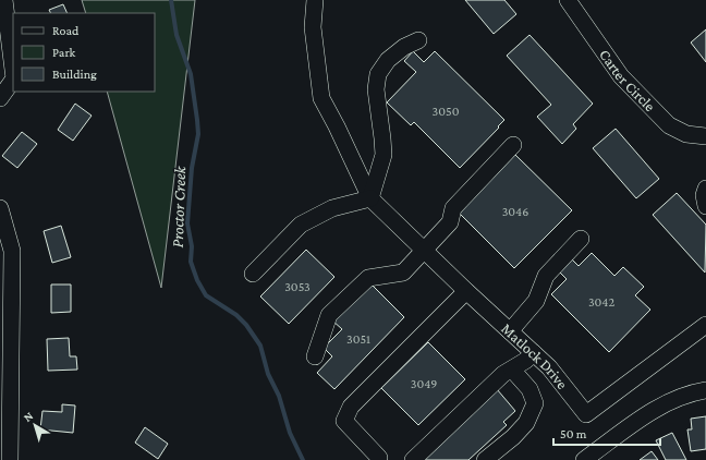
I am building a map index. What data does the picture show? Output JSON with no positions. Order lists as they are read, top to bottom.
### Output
{
  "streets": {
    "street": ["Carter Circle", "Matlock Drive"]
  },
  "water": ["Proctor Creek"],
  "house_numbers": [
    "3050",
    "3046",
    "3053",
    "3042",
    "3051",
    "3049"
  ],
  "legend": ["Road", "Park", "Building"],
  "scale_bar": "50 m",
  "north": "top left"
}
